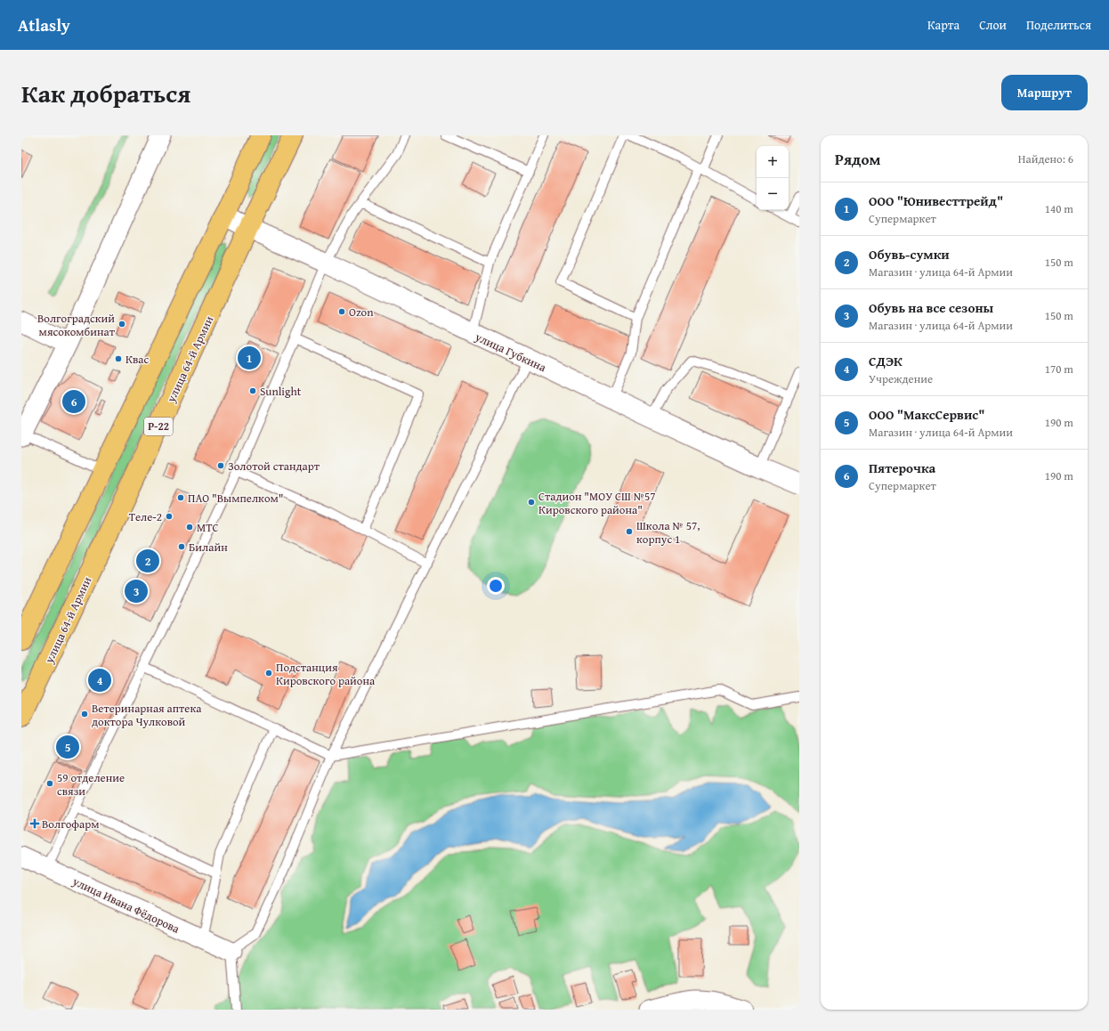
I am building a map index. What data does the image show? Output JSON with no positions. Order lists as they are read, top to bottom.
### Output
{
  "streets": {
    "highway": ["улица 64-й Армии", "Р-22"],
    "street": ["улица Губкина", "улица Ивана Фёдорова"]
  },
  "crossings": [
    ["улица Губкина", "улица 64-й Армии"],
    ["улица Губкина", "Р-22"]
  ],
  "places": {
    "other": [
      "Ozon",
      "Волгоградский мясокомбинат",
      "Квас",
      "Sunlight",
      "Золотой стандарт",
      "ПАО \"Вымпелком\"",
      "Стадион \"МОУ СШ №57 Кировского района\"",
      "Теле-2",
      "МТС",
      "Школа № 57, корпус 1",
      "Билайн",
      "Подстанция Кировского района",
      "Ветеринарная аптека доктора Чулковой",
      "59 отделение связи"
    ],
    "health": ["Волгофарм"]
  },
  "page": {
    "header": "Atlasly",
    "nav": ["Карта", "Слои", "Поделиться"],
    "title": "Как добраться",
    "buttons": "Маршрут",
    "heading": ["Рядом", "Найдено: 6"],
    "map_buttons": ["+", "−"],
    "list": [
      {
        "mark": "1",
        "name": "ООО \"Юнивесттрейд\"",
        "note": "Супермаркет",
        "value": "140 m"
      },
      {
        "mark": "2",
        "name": "Обувь-сумки",
        "note": "Магазин · улица 64-й Армии",
        "value": "150 m"
      },
      {
        "mark": "3",
        "name": "Обувь на все сезоны",
        "note": "Магазин · улица 64-й Армии",
        "value": "150 m"
      },
      {
        "mark": "4",
        "name": "СДЭК",
        "note": "Учреждение",
        "value": "170 m"
      },
      {
        "mark": "5",
        "name": "ООО \"МаксСервис\"",
        "note": "Магазин · улица 64-й Армии",
        "value": "190 m"
      },
      {
        "mark": "6",
        "name": "Пятерочка",
        "note": "Супермаркет",
        "value": "190 m"
      }
    ],
    "pins": [
      "1",
      "6",
      "2",
      "3",
      "4",
      "5"
    ]
  }
}
